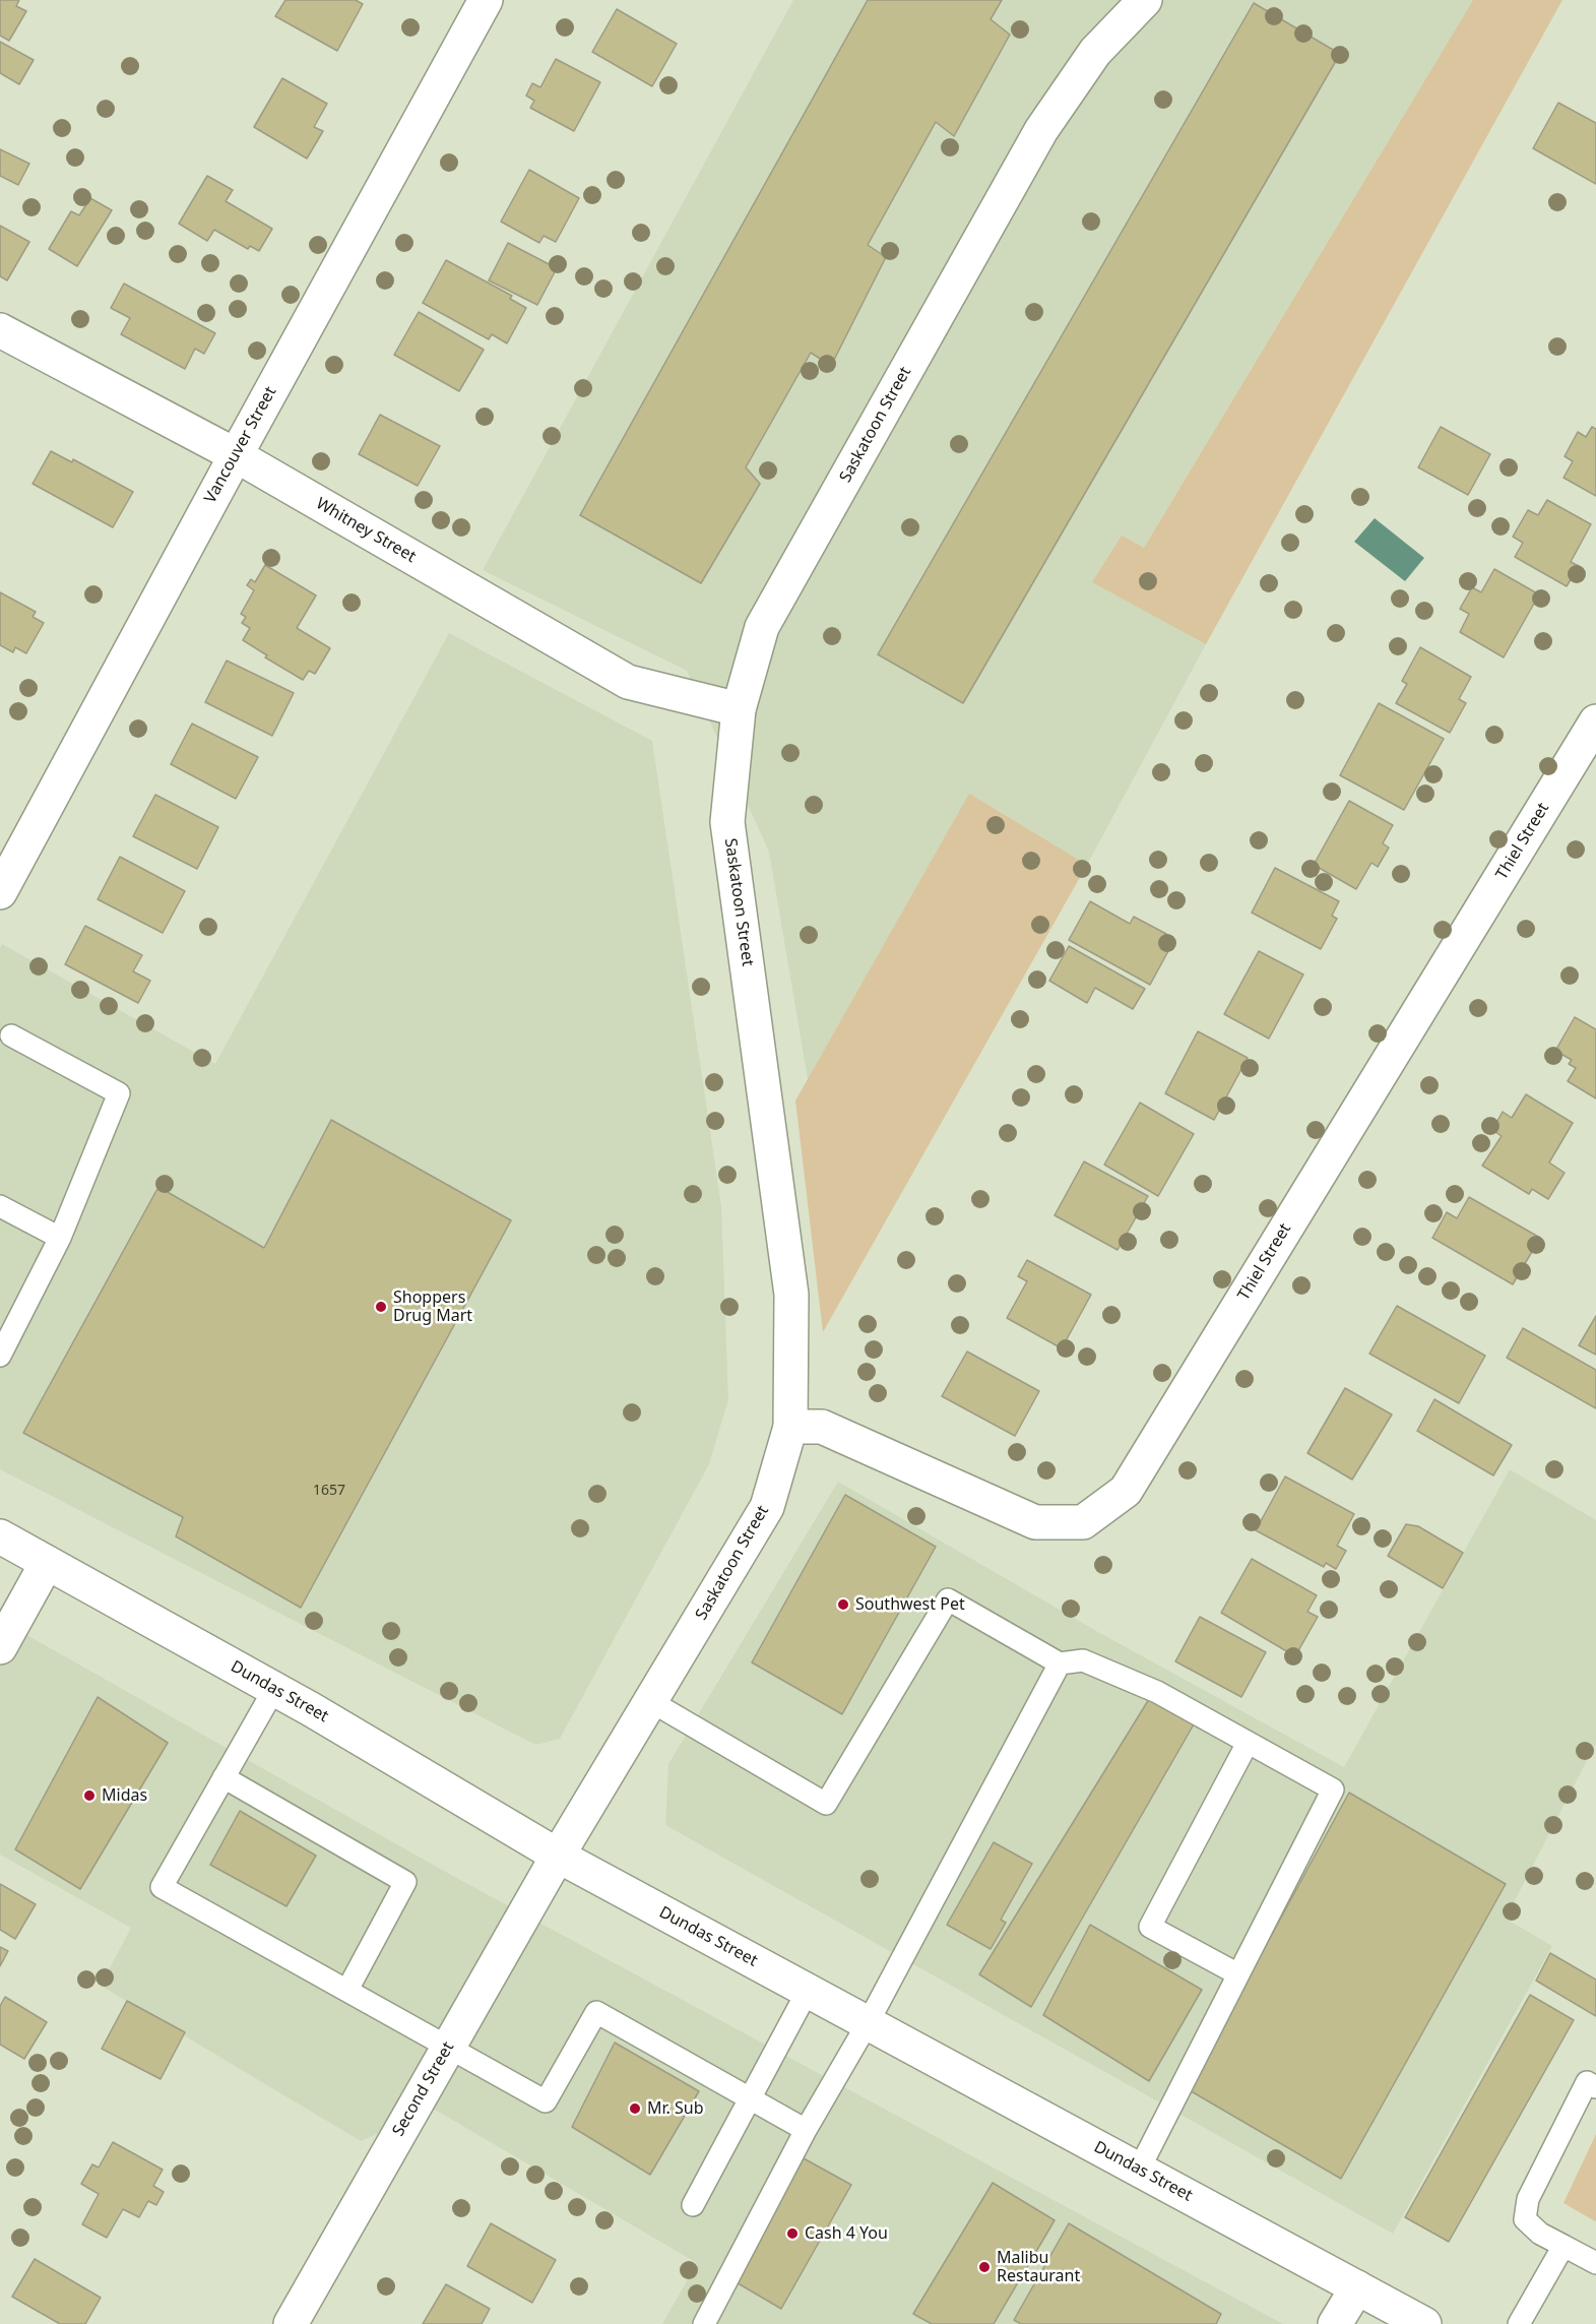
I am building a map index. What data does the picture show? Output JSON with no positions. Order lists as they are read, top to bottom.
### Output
{
  "streets": {
    "street": [
      "Saskatoon Street",
      "Vancouver Street",
      "Whitney Street",
      "Thiel Street",
      "Dundas Street",
      "Second Street"
    ]
  },
  "crossings": [
    ["Saskatoon Street", "Whitney Street"],
    ["Saskatoon Street", "Thiel Street"],
    ["Saskatoon Street", "Dundas Street"],
    ["Saskatoon Street", "Second Street"],
    ["Vancouver Street", "Whitney Street"],
    ["Dundas Street", "Second Street"]
  ],
  "places": [
    "Shoppers Drug Mart",
    "Southwest Pet",
    "Midas",
    "Mr. Sub",
    "Cash 4 You",
    "Malibu Restaurant"
  ],
  "house_numbers": ["1657"]
}
